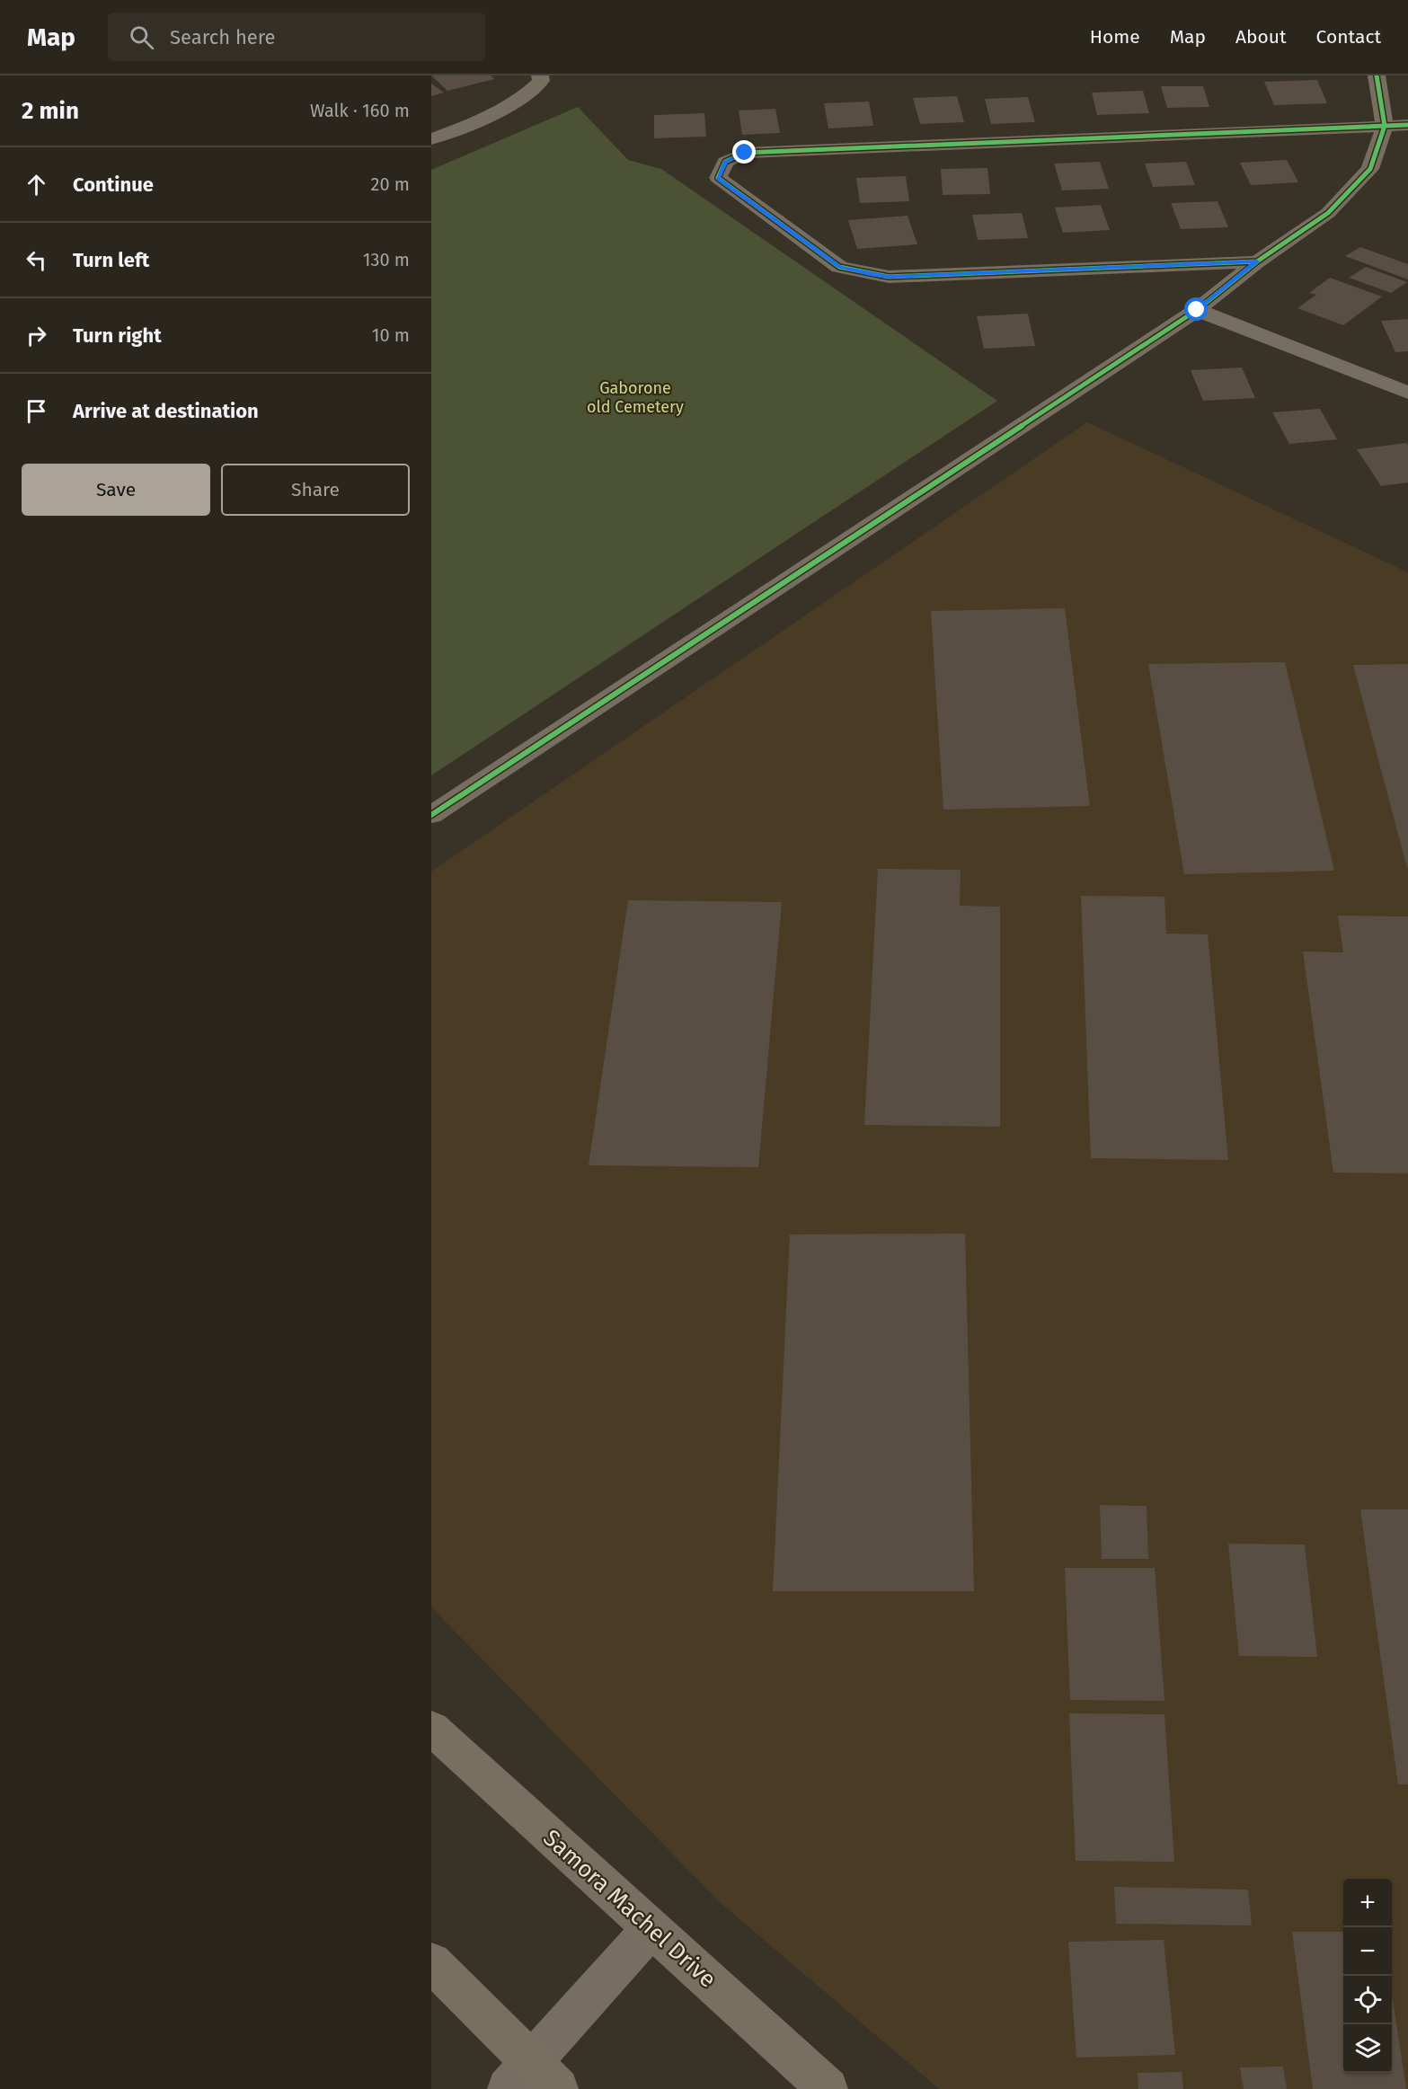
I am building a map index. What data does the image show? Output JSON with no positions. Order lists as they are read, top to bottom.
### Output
{
  "streets": {
    "main road": ["Samora Machel Drive"]
  },
  "parks": ["Gaborone old Cemetery"],
  "page": {
    "header": "Map",
    "search": "Search here",
    "nav": [
      "Home",
      "Map",
      "About",
      "Contact"
    ],
    "heading": ["2 min", "Walk · 160 m"],
    "list": [
      ["Continue", "20 m"],
      ["Turn left", "130 m"],
      ["Turn right", "10 m"],
      "Arrive at destination"
    ],
    "buttons": ["Save", "Share"],
    "map_buttons": ["+", "−"]
  }
}
